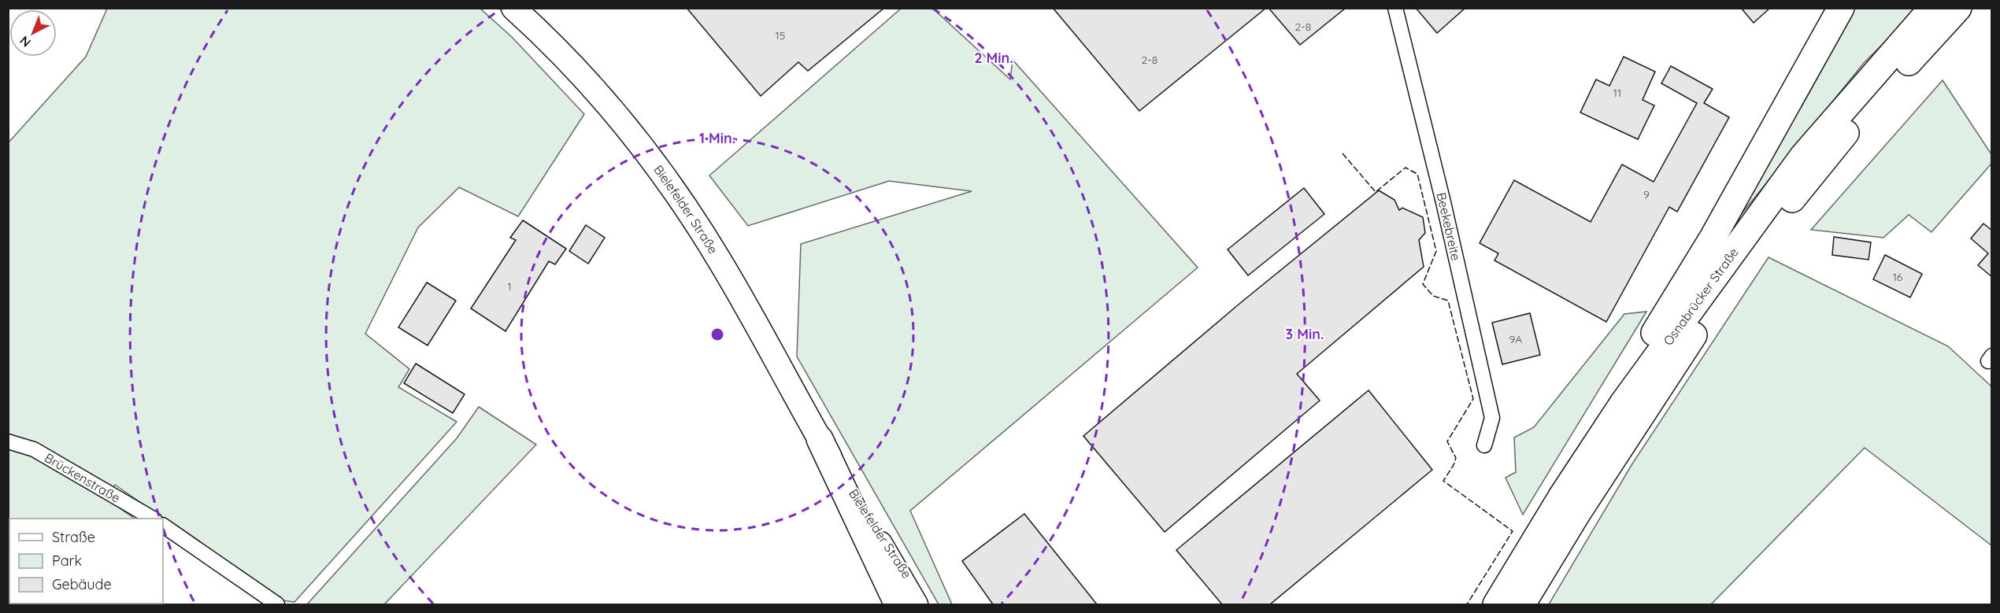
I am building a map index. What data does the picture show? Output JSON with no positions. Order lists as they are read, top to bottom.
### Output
{
  "streets": {
    "highway": ["Osnabrücker Straße"],
    "main road": ["Bielefelder Straße"],
    "street": ["Beekebreite", "Brückenstraße"]
  },
  "house_numbers": [
    "2-8",
    "15",
    "2-8",
    "11",
    "9",
    "16",
    "1",
    "9A"
  ],
  "legend": ["Straße", "Park", "Gebäude"],
  "north": "bottom left",
  "rings": ["2 Min.", "1 Min.", "3 Min."]
}
